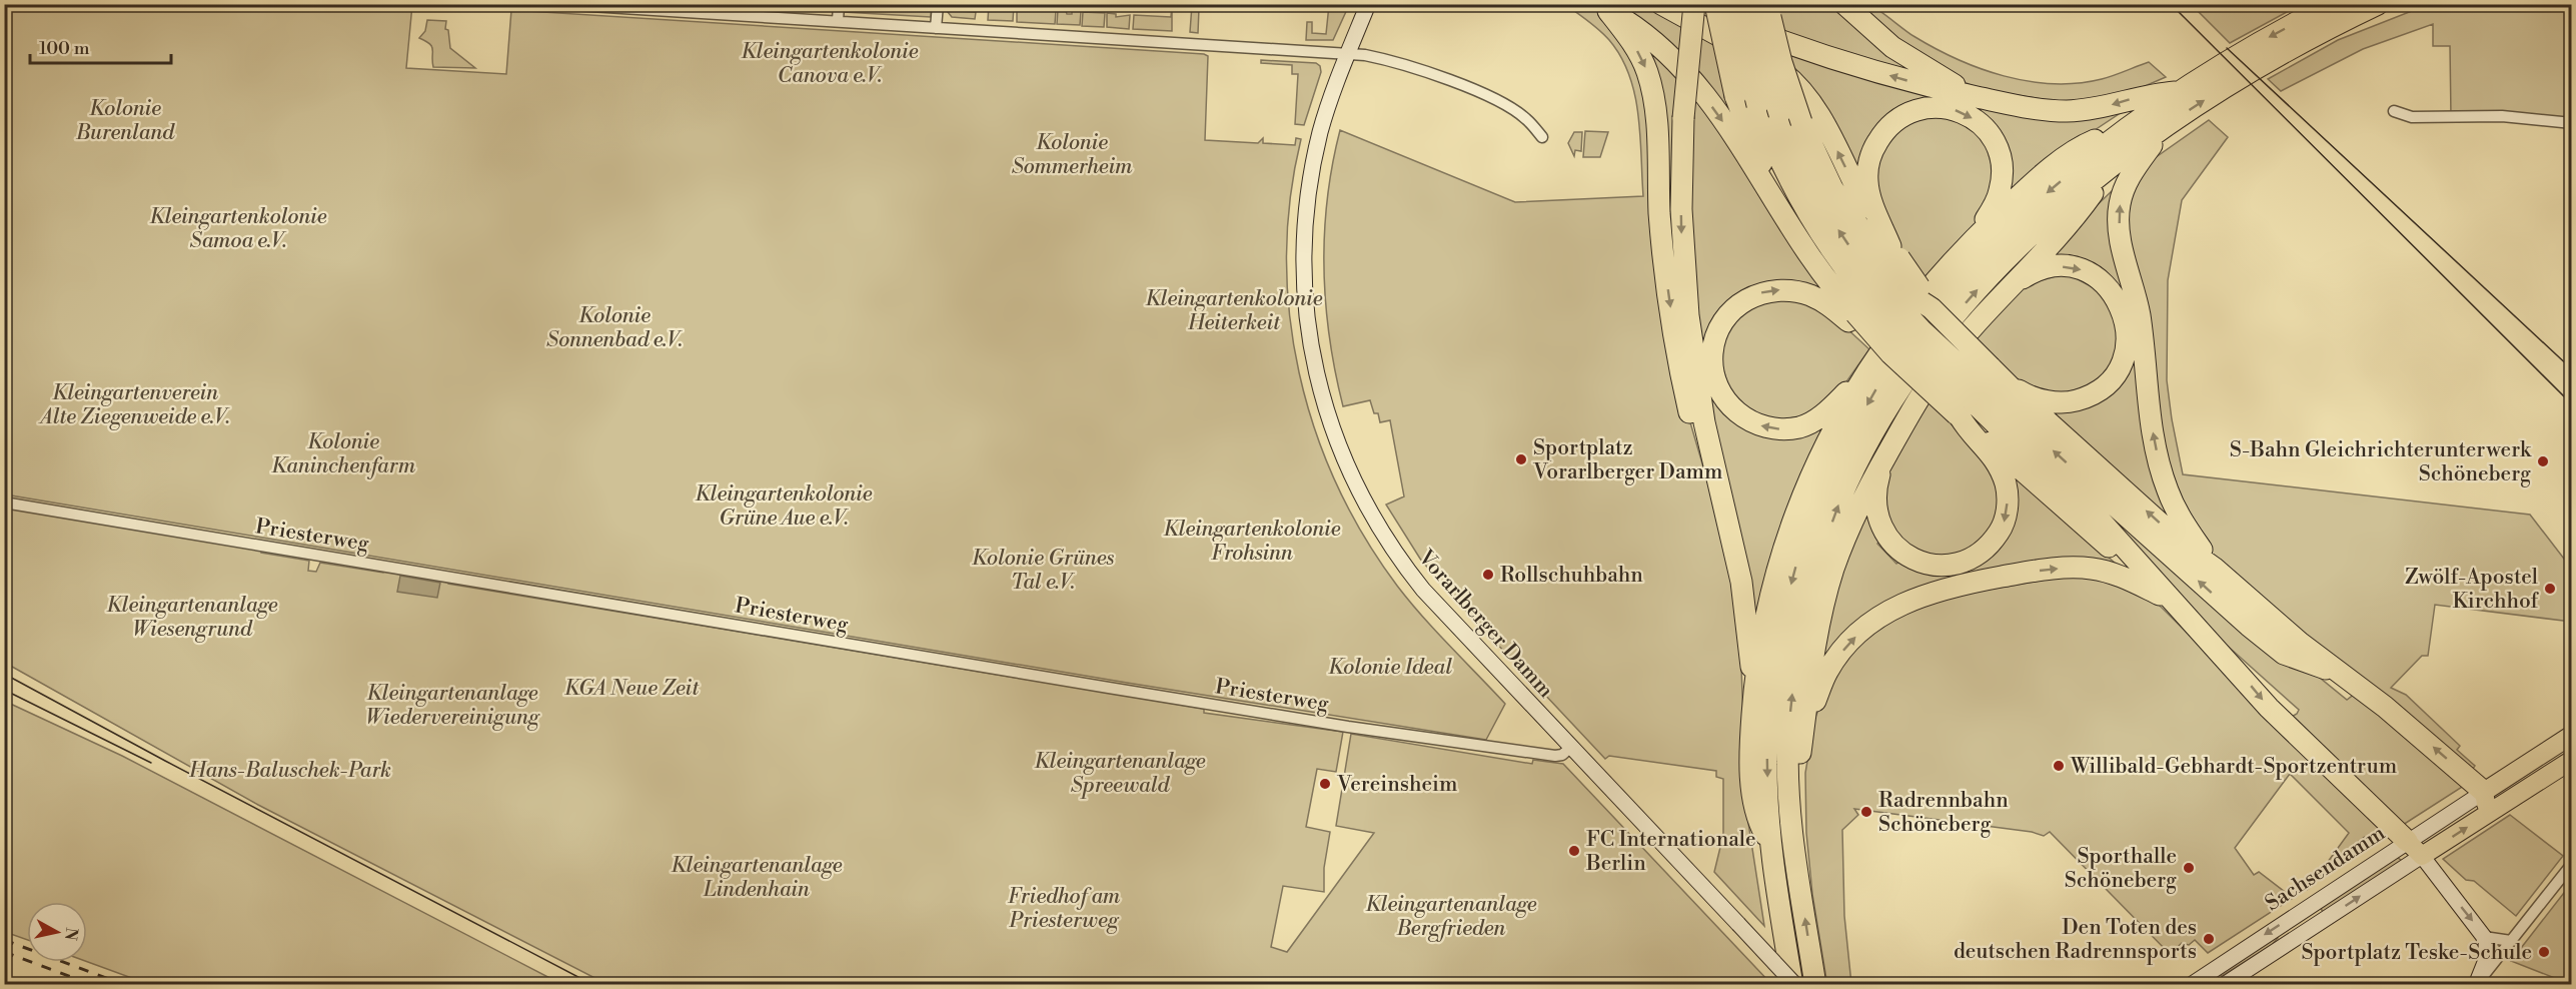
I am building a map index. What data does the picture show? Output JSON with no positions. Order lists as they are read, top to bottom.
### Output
{
  "streets": {
    "main road": ["Sachsendamm"],
    "street": ["Priesterweg", "Vorarlberger Damm"]
  },
  "crossings": [
    ["Priesterweg", "Vorarlberger Damm"]
  ],
  "parks": [
    "Kleingartenkolonie Canova e.V.",
    "Kolonie Burenland",
    "Kolonie Sommerheim",
    "Kleingartenkolonie Samoa e.V.",
    "Kleingartenkolonie Heiterkeit",
    "Kolonie Sonnenbad e.V.",
    "Kleingartenverein Alte Ziegenweide e.V.",
    "Kolonie Kaninchenfarm",
    "Kleingartenkolonie Grüne Aue e.V.",
    "Kleingartenkolonie Frohsinn",
    "Kolonie Grünes Tal e.V.",
    "Kleingartenanlage Wiesengrund",
    "Kolonie Ideal",
    "KGA Neue Zeit",
    "Kleingartenanlage Wiedervereinigung",
    "Kleingartenanlage Spreewald",
    "Hans-Baluschek-Park",
    "Kleingartenanlage Lindenhain",
    "Friedhof am Priesterweg",
    "Kleingartenanlage Bergfrieden"
  ],
  "places": [
    "Sportplatz Vorarlberger Damm",
    "S-Bahn Gleichrichterunterwerk Schöneberg",
    "Rollschuhbahn",
    "Zwölf-Apostel Kirchhof",
    "Willibald-Gebhardt-Sportzentrum",
    "Vereinsheim",
    "Radrennbahn Schöneberg",
    "FC Internationale Berlin",
    "Sporthalle Schöneberg",
    "Den Toten des deutschen Radrennsports",
    "Sportplatz Teske-Schule"
  ],
  "scale_bar": "100 m",
  "north": "right"
}
